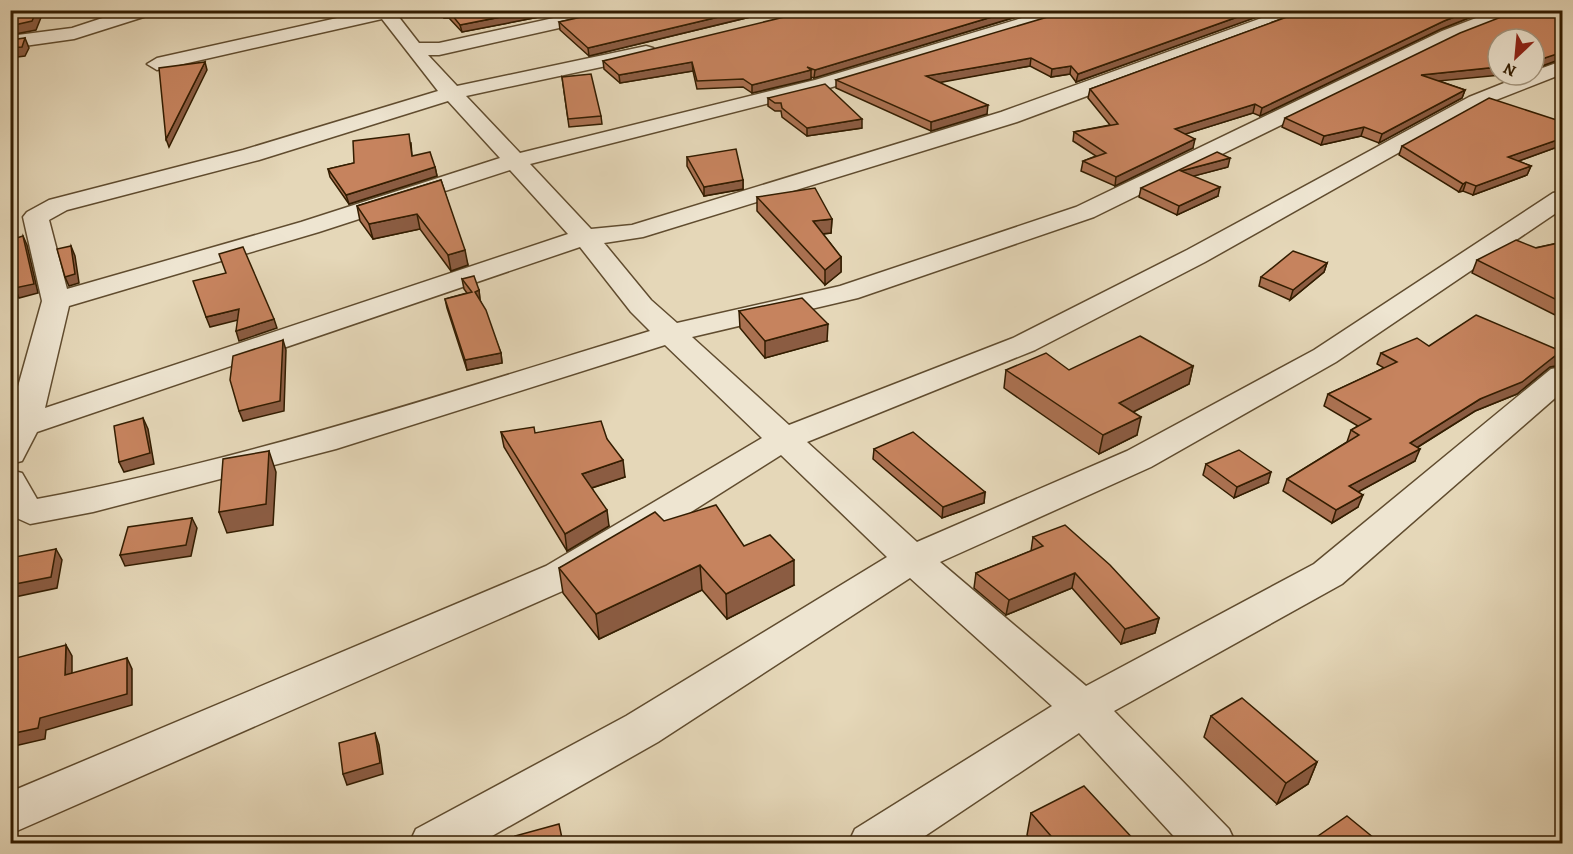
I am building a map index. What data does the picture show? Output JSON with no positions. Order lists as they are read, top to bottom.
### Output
{
  "north": "bottom left"
}
